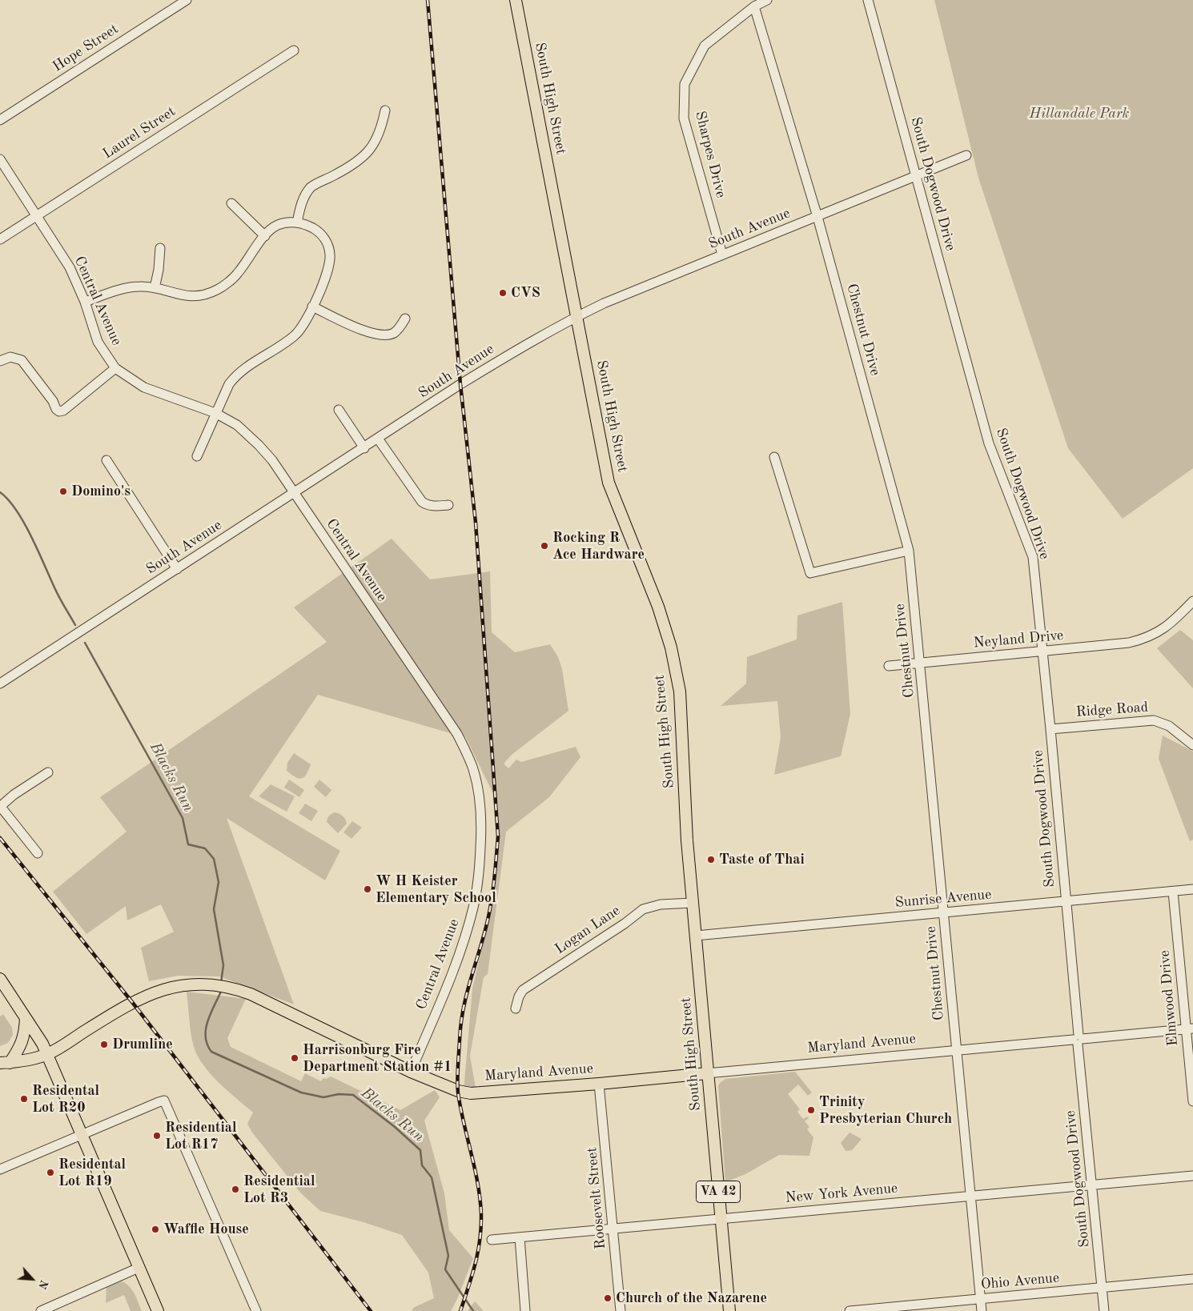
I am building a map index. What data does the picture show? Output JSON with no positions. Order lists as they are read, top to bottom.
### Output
{
  "streets": {
    "main road": ["South High Street", "Maryland Avenue", "VA 42"],
    "street": [
      "Hope Street",
      "Laurel Street",
      "Sharpes Drive",
      "South Dogwood Drive",
      "South Avenue",
      "Central Avenue",
      "Chestnut Drive",
      "Neyland Drive",
      "Ridge Road",
      "Sunrise Avenue",
      "Logan Lane",
      "Elmwood Drive",
      "New York Avenue",
      "Roosevelt Street",
      "Ohio Avenue"
    ]
  },
  "crossings": [
    ["South High Street", "South Avenue"],
    ["South High Street", "Sunrise Avenue"],
    ["South High Street", "Logan Lane"],
    ["South High Street", "Maryland Avenue"],
    ["South High Street", "New York Avenue"],
    ["Laurel Street", "Central Avenue"],
    ["Sharpes Drive", "South Avenue"],
    ["Sharpes Drive", "Chestnut Drive"],
    ["South Dogwood Drive", "South Avenue"],
    ["South Dogwood Drive", "Neyland Drive"],
    ["South Dogwood Drive", "Ridge Road"],
    ["South Dogwood Drive", "Sunrise Avenue"],
    ["South Dogwood Drive", "Maryland Avenue"],
    ["South Dogwood Drive", "New York Avenue"],
    ["South Dogwood Drive", "Ohio Avenue"],
    ["South Avenue", "Central Avenue"],
    ["South Avenue", "Chestnut Drive"],
    ["Central Avenue", "Maryland Avenue"],
    ["Chestnut Drive", "Neyland Drive"],
    ["Chestnut Drive", "Sunrise Avenue"],
    ["Chestnut Drive", "Maryland Avenue"],
    ["Chestnut Drive", "New York Avenue"],
    ["Chestnut Drive", "Ohio Avenue"],
    ["Sunrise Avenue", "Elmwood Drive"],
    ["Elmwood Drive", "Maryland Avenue"],
    ["Maryland Avenue", "Roosevelt Street"],
    ["New York Avenue", "Roosevelt Street"]
  ],
  "water": ["Blacks Run"],
  "parks": ["Hillandale Park"],
  "places": [
    "CVS",
    "Domino's",
    "Rocking R Ace Hardware",
    "Taste of Thai",
    "W H Keister Elementary School",
    "Drumline",
    "Harrisonburg Fire Department Station #1",
    "Residental Lot R20",
    "Trinity Presbyterian Church",
    "Residential Lot R17",
    "Residental Lot R19",
    "Residential Lot R3",
    "Waffle House",
    "Church of the Nazarene"
  ],
  "north": "bottom right"
}
